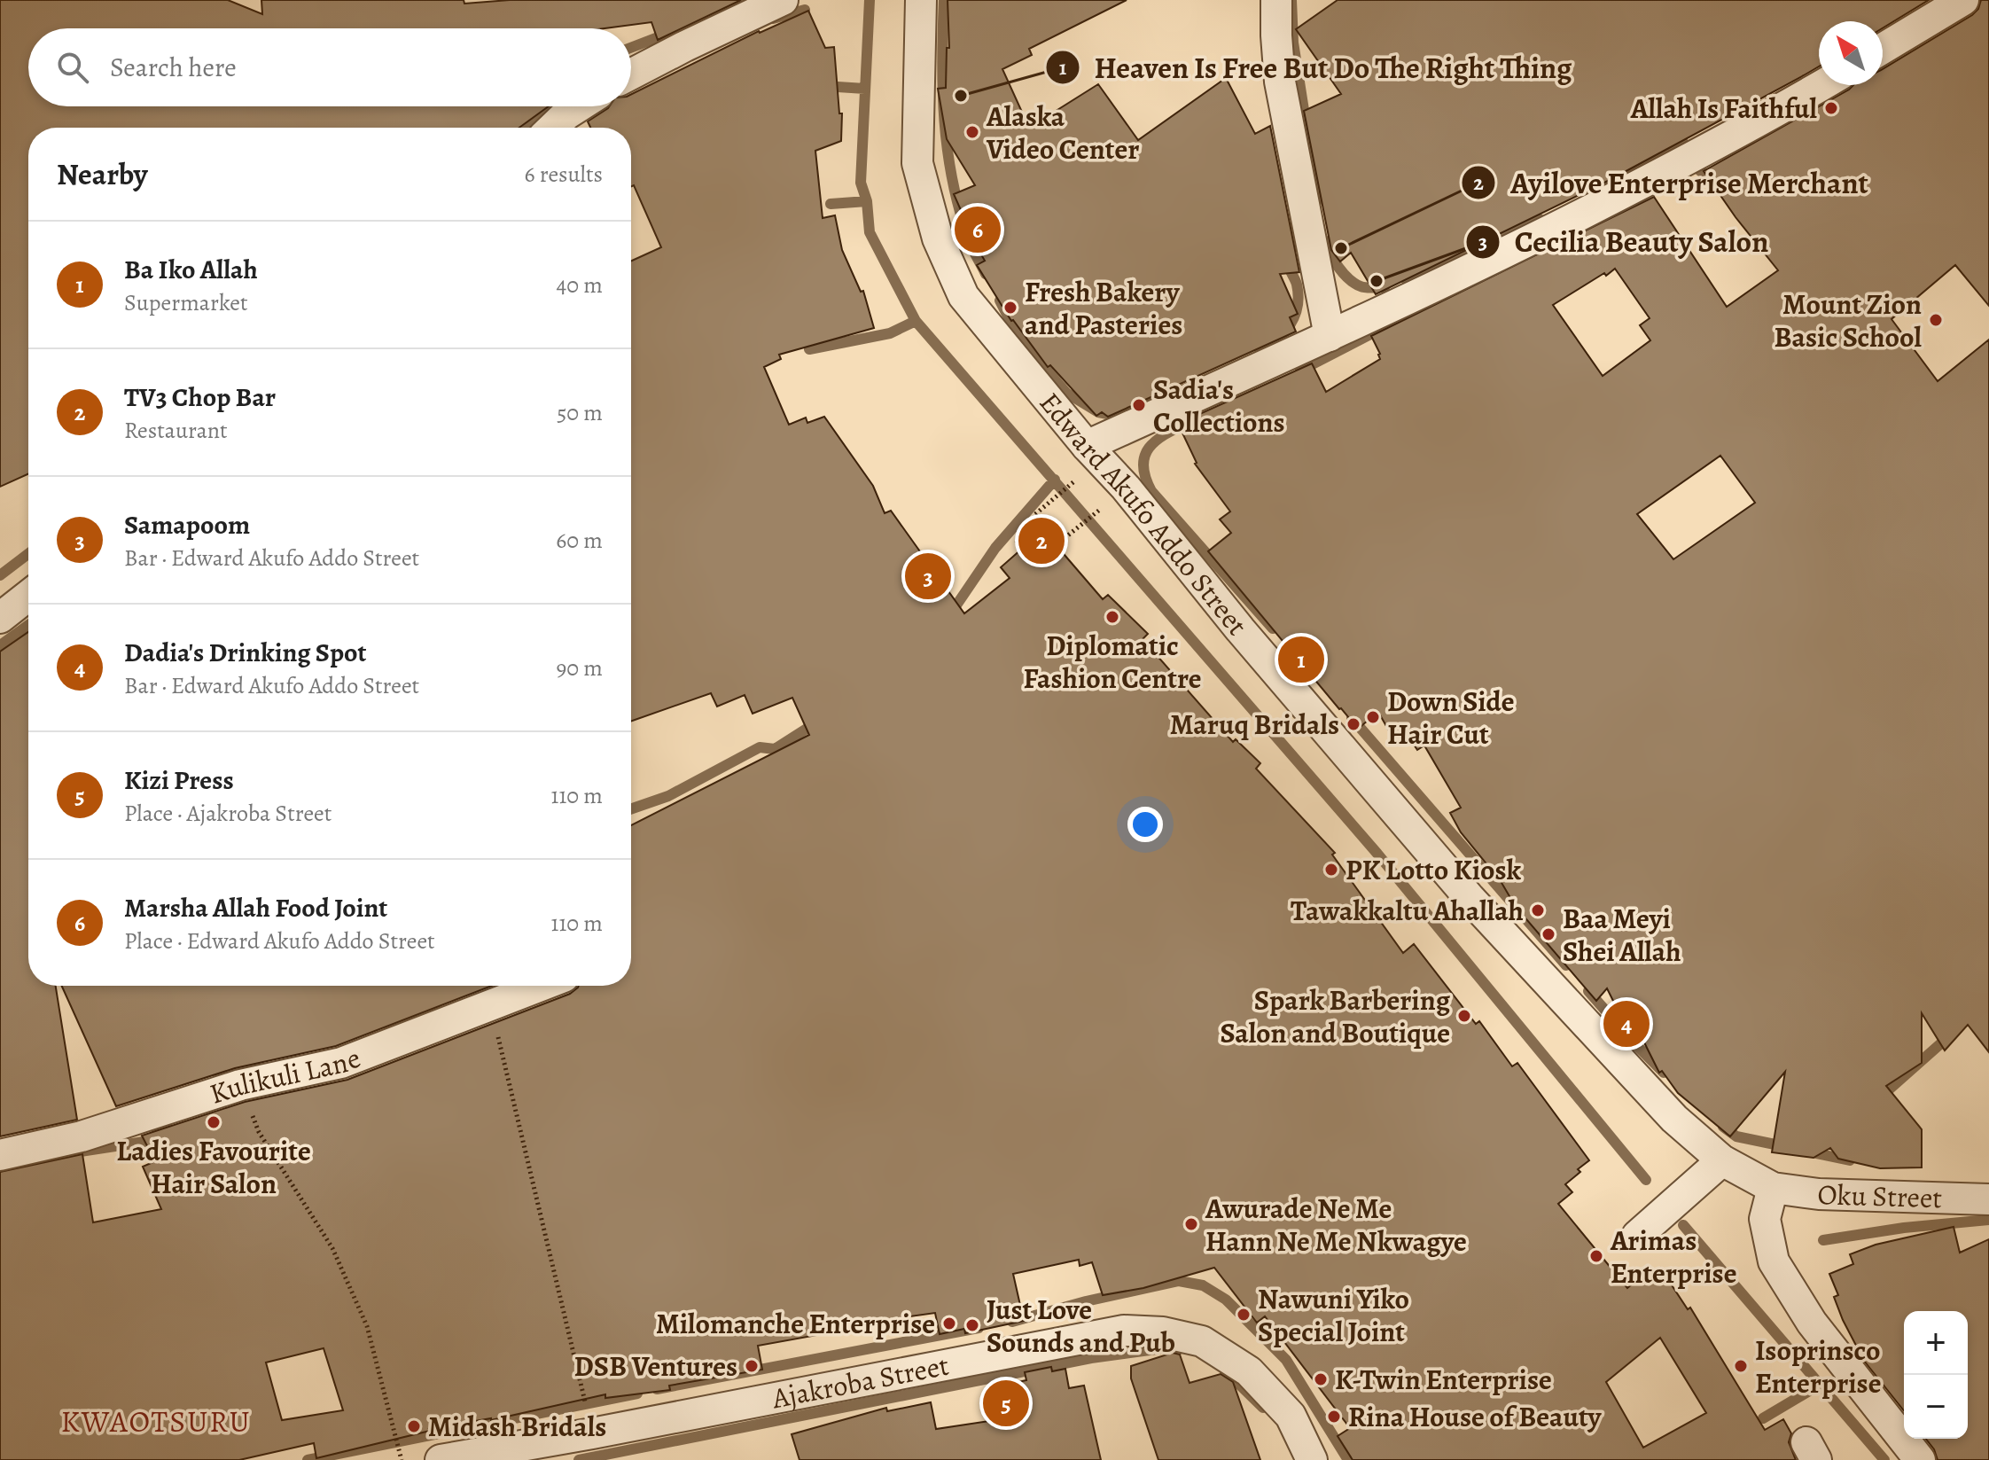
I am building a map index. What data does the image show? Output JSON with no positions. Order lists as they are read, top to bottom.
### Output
{
  "streets": {
    "street": [
      "Edward Akufo Addo Street",
      "Kulikuli Lane",
      "Oku Street",
      "Ajakroba Street"
    ]
  },
  "crossings": [
    ["Edward Akufo Addo Street", "Oku Street"]
  ],
  "districts": ["KWAOTSURU"],
  "places": [
    "Heaven Is Free But Do The Right Thing",
    "Allah Is Faithful",
    "Alaska Video Center",
    "Ayilove Enterprise Merchant",
    "Cecilia Beauty Salon",
    "Fresh Bakery and Pasteries",
    "Mount Zion Basic School",
    "Sadia's Collections",
    "Diplomatic Fashion Centre",
    "Down Side Hair Cut",
    "Maruq Bridals",
    "PK Lotto Kiosk",
    "Tawakkaltu Ahallah",
    "Baa Meyi Shei Allah",
    "Spark Barbering Salon and Boutique",
    "Ladies Favourite Hair Salon",
    "Awurade Ne Me Hann Ne Me Nkwagye",
    "Arimas Enterprise",
    "Nawuni Yiko Special Joint",
    "Milomanche Enterprise",
    "Just Love Sounds and Pub",
    "DSB Ventures",
    "Isoprinsco Enterprise",
    "K-Twin Enterprise",
    "Rina House of Beauty",
    "Midash Bridals"
  ],
  "north": "top left",
  "page": {
    "search": "Search here",
    "heading": ["Nearby", "6 results"],
    "pins": [
      "6",
      "2",
      "3",
      "1",
      "4",
      "5"
    ],
    "list": [
      {
        "mark": "1",
        "name": "Ba Iko Allah",
        "note": "Supermarket",
        "value": "40 m"
      },
      {
        "mark": "2",
        "name": "TV3 Chop Bar",
        "note": "Restaurant",
        "value": "50 m"
      },
      {
        "mark": "3",
        "name": "Samapoom",
        "note": "Bar · Edward Akufo Addo Street",
        "value": "60 m"
      },
      {
        "mark": "4",
        "name": "Dadia's Drinking Spot",
        "note": "Bar · Edward Akufo Addo Street",
        "value": "90 m"
      },
      {
        "mark": "5",
        "name": "Kizi Press",
        "note": "Place · Ajakroba Street",
        "value": "110 m"
      },
      {
        "mark": "6",
        "name": "Marsha Allah Food Joint",
        "note": "Place · Edward Akufo Addo Street",
        "value": "110 m"
      }
    ],
    "map_buttons": ["+", "−"]
  }
}
